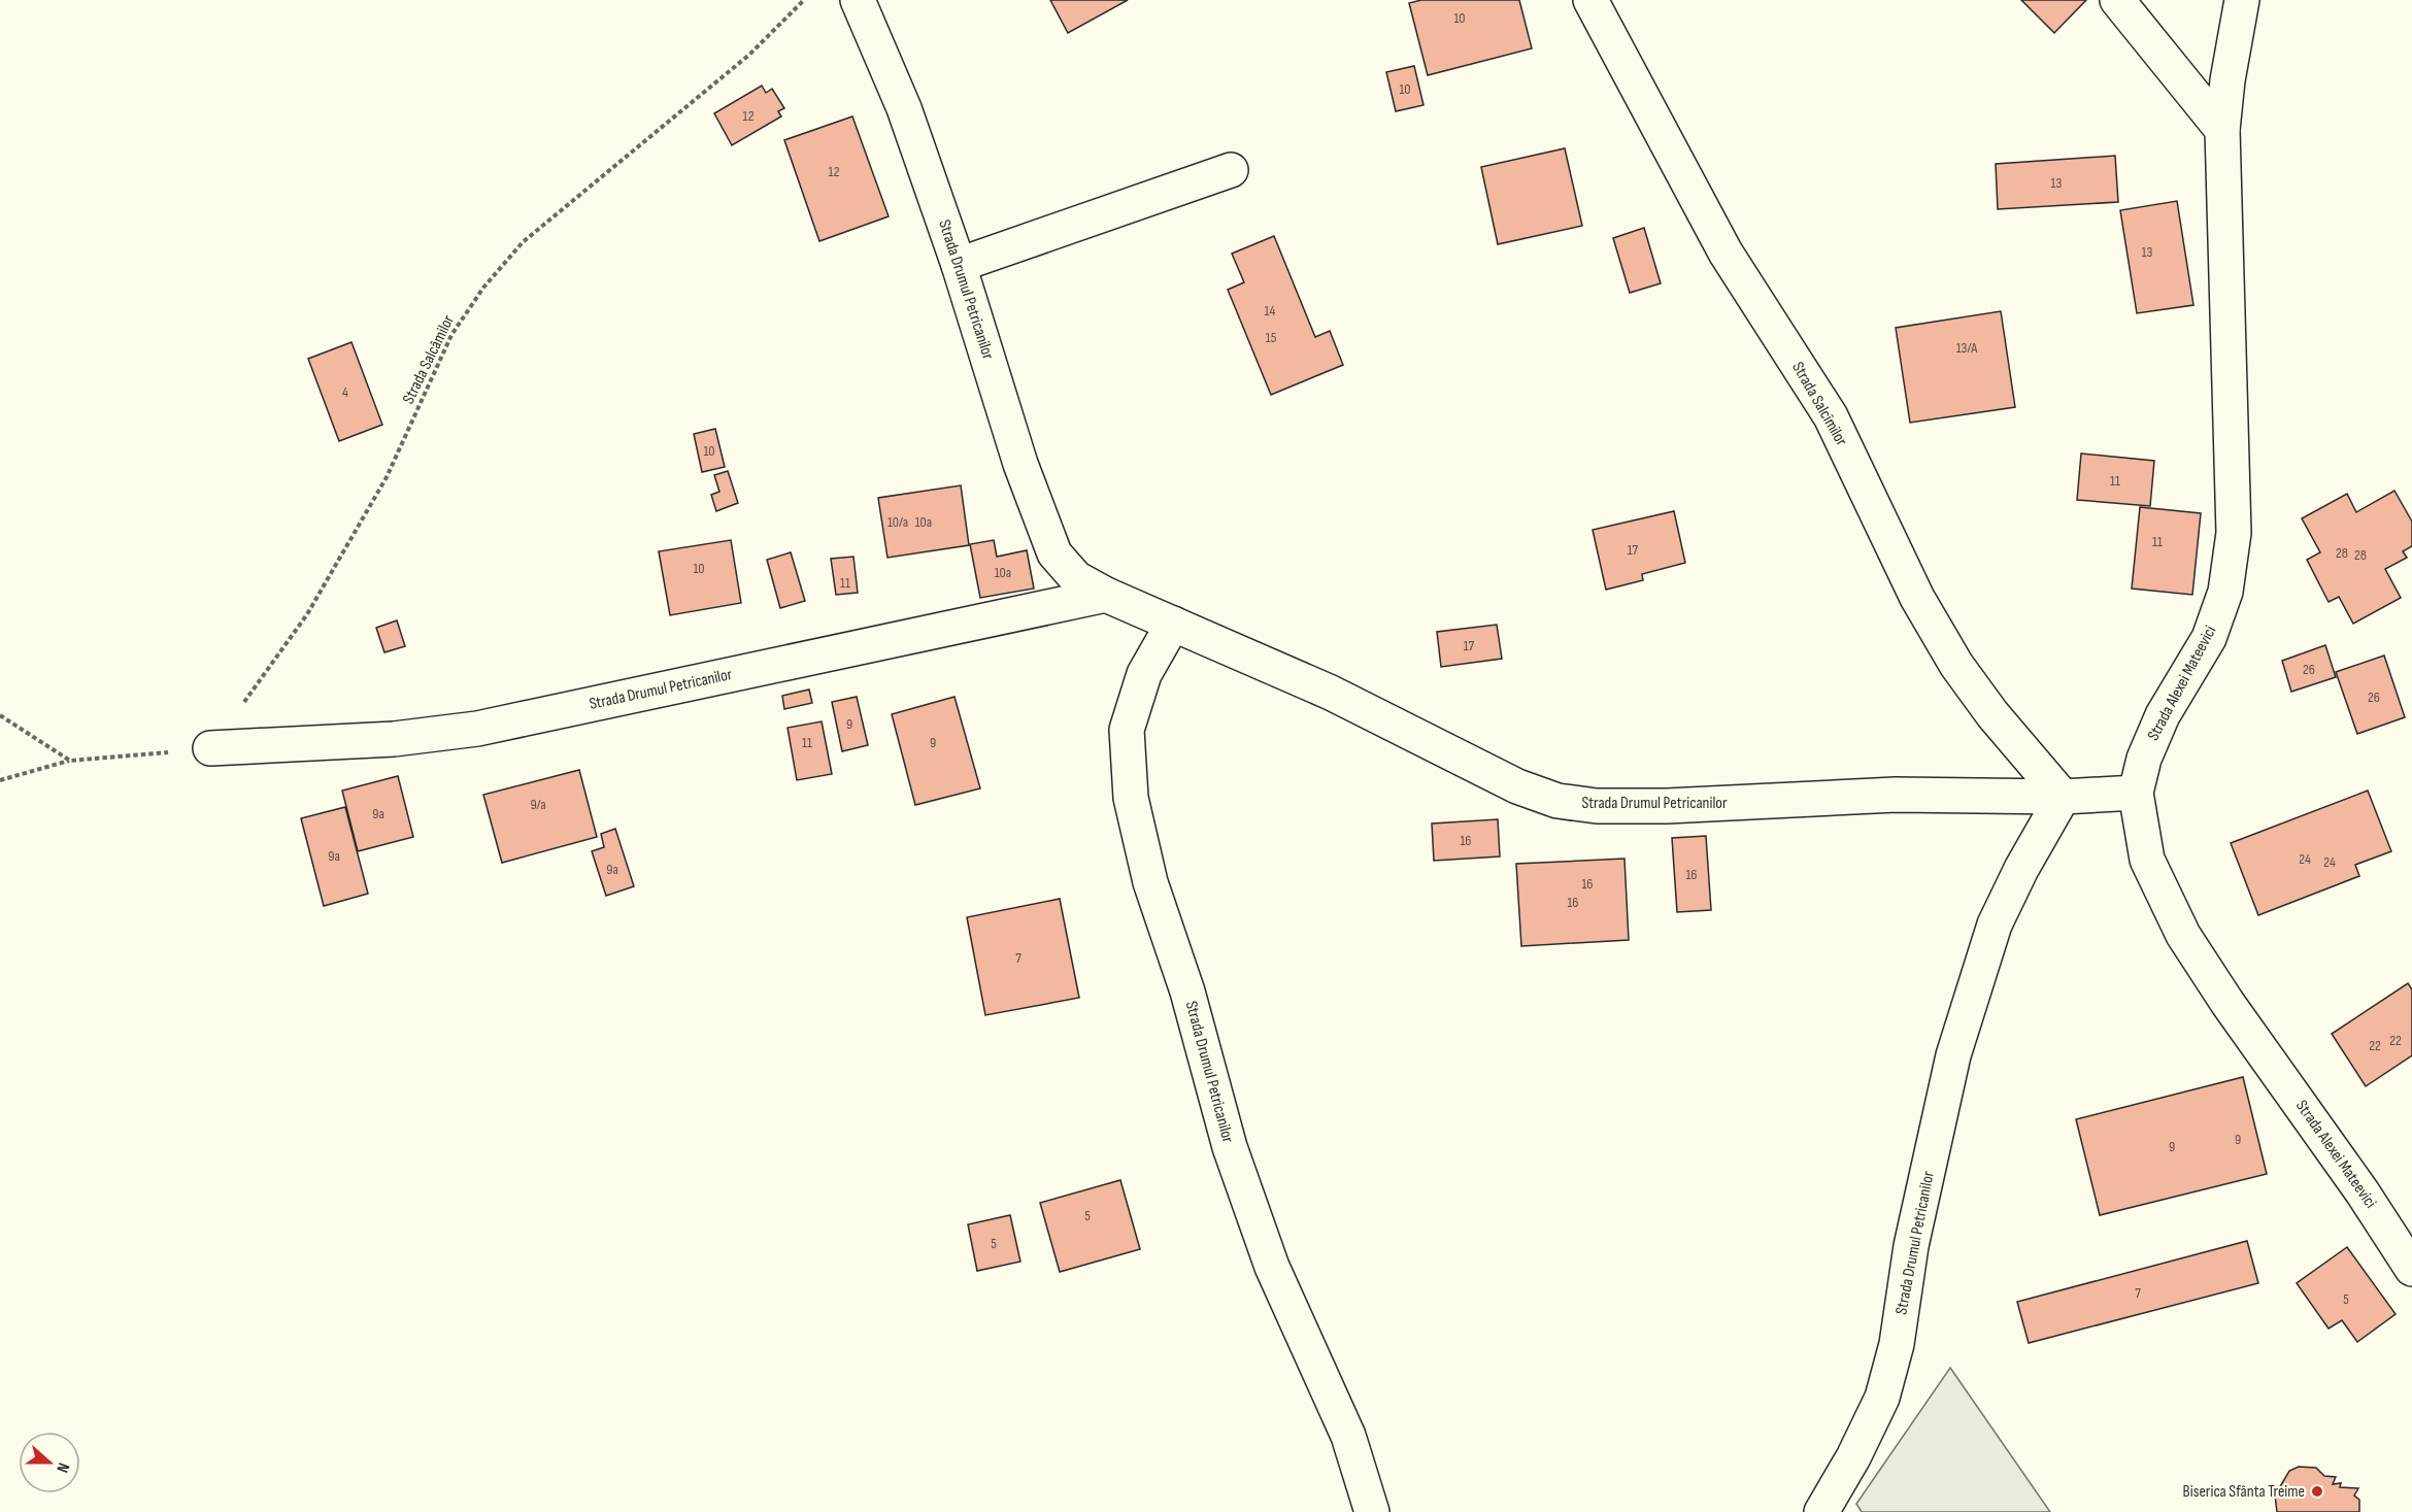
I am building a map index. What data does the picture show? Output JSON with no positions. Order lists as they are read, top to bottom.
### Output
{
  "streets": {
    "street": ["Strada Drumul Petricanilor", "Strada Salcîmilor", "Strada Alexei Mateevici"],
    "path": ["Strada Salcâmilor"]
  },
  "crossings": [
    ["Strada Drumul Petricanilor", "Strada Salcâmilor"],
    ["Strada Drumul Petricanilor", "Strada Salcîmilor"],
    ["Strada Drumul Petricanilor", "Strada Alexei Mateevici"]
  ],
  "places": ["Biserica Sfânta Treime"],
  "house_numbers": [
    "10",
    "10",
    "12",
    "12",
    "13",
    "13",
    "14",
    "15",
    "13/A",
    "4",
    "10",
    "11",
    "10/a",
    "10a",
    "11",
    "17",
    "28",
    "28",
    "10",
    "10a",
    "11",
    "17",
    "26",
    "26",
    "9",
    "11",
    "9",
    "9/a",
    "9a",
    "16",
    "9a",
    "24",
    "24",
    "9a",
    "16",
    "16",
    "16",
    "7",
    "22",
    "22",
    "9",
    "9",
    "5",
    "5",
    "7",
    "5"
  ],
  "north": "right"
}
